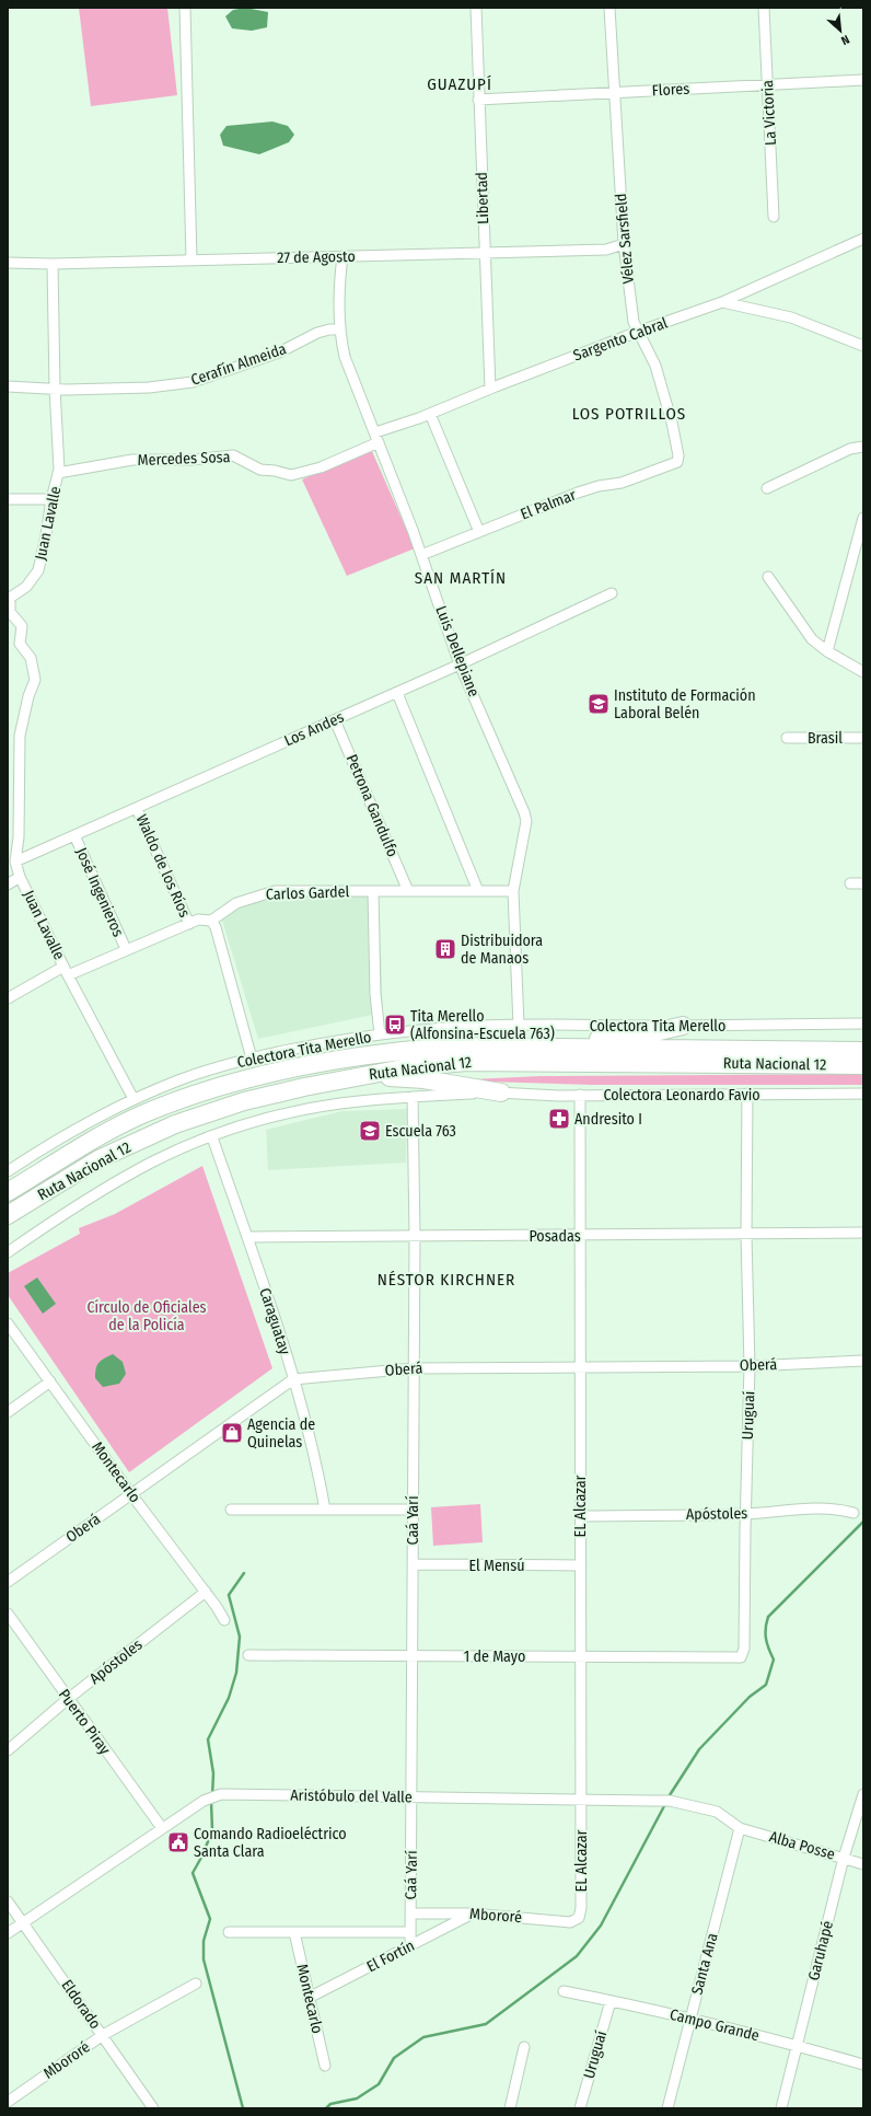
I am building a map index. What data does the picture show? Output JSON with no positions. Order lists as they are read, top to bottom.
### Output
{
  "streets": {
    "highway": ["Ruta Nacional 12"],
    "street": [
      "Flores",
      "La Victoria",
      "Libertad",
      "Vélez Sarsfield",
      "27 de Agosto",
      "Sargento Cabral",
      "Cerafín Almeida",
      "Mercedes Sosa",
      "El Palmar",
      "Juan Lavalle",
      "Luis Dellepiane",
      "Los Andes",
      "Brasil",
      "Petrona Gandulfo",
      "Waldo de los Ríos",
      "José Ingenieros",
      "Carlos Gardel",
      "Colectora Tita Merello",
      "Colectora Leonardo Favio",
      "Posadas",
      "Caraguatay",
      "Oberá",
      "Uruguaí",
      "Montecarlo",
      "EL Alcazar",
      "Apóstoles",
      "Caá Yarí",
      "El Mensú",
      "1 de Mayo",
      "Puerto Piray",
      "Aristóbulo del Valle",
      "Alba Posse",
      "Mbororé",
      "Garuhapé",
      "El Fortín",
      "Santa Ana",
      "Eldorado",
      "Campo Grande"
    ]
  },
  "crossings": [
    ["Flores", "La Victoria"],
    ["Flores", "Libertad"],
    ["Flores", "Vélez Sarsfield"],
    ["Libertad", "27 de Agosto"],
    ["Libertad", "Sargento Cabral"],
    ["Vélez Sarsfield", "27 de Agosto"],
    ["Vélez Sarsfield", "Sargento Cabral"],
    ["Vélez Sarsfield", "El Palmar"],
    ["27 de Agosto", "Juan Lavalle"],
    ["27 de Agosto", "Luis Dellepiane"],
    ["Sargento Cabral", "Mercedes Sosa"],
    ["Sargento Cabral", "Luis Dellepiane"],
    ["Cerafín Almeida", "Juan Lavalle"],
    ["Cerafín Almeida", "Luis Dellepiane"],
    ["Mercedes Sosa", "Juan Lavalle"],
    ["Mercedes Sosa", "Luis Dellepiane"],
    ["El Palmar", "Luis Dellepiane"],
    ["Juan Lavalle", "Los Andes"],
    ["Juan Lavalle", "Carlos Gardel"],
    ["Juan Lavalle", "Colectora Tita Merello"],
    ["Luis Dellepiane", "Los Andes"],
    ["Luis Dellepiane", "Carlos Gardel"],
    ["Luis Dellepiane", "Colectora Tita Merello"],
    ["Los Andes", "Petrona Gandulfo"],
    ["Los Andes", "Waldo de los Ríos"],
    ["Los Andes", "José Ingenieros"],
    ["Petrona Gandulfo", "Carlos Gardel"],
    ["Waldo de los Ríos", "Carlos Gardel"],
    ["José Ingenieros", "Carlos Gardel"],
    ["Colectora Leonardo Favio", "Uruguaí"],
    ["Colectora Leonardo Favio", "EL Alcazar"],
    ["Colectora Leonardo Favio", "Caá Yarí"],
    ["Posadas", "Caraguatay"],
    ["Posadas", "Uruguaí"],
    ["Posadas", "EL Alcazar"],
    ["Posadas", "Caá Yarí"],
    ["Caraguatay", "Oberá"],
    ["Oberá", "Uruguaí"],
    ["Oberá", "Montecarlo"],
    ["Oberá", "EL Alcazar"],
    ["Oberá", "Caá Yarí"],
    ["Uruguaí", "Apóstoles"],
    ["Uruguaí", "1 de Mayo"],
    ["Uruguaí", "Campo Grande"],
    ["Montecarlo", "Apóstoles"],
    ["Montecarlo", "El Fortín"],
    ["EL Alcazar", "Apóstoles"],
    ["EL Alcazar", "El Mensú"],
    ["EL Alcazar", "1 de Mayo"],
    ["EL Alcazar", "Aristóbulo del Valle"],
    ["EL Alcazar", "Mbororé"],
    ["Apóstoles", "Puerto Piray"],
    ["Caá Yarí", "El Mensú"],
    ["Caá Yarí", "1 de Mayo"],
    ["Caá Yarí", "Aristóbulo del Valle"],
    ["Caá Yarí", "Mbororé"],
    ["Caá Yarí", "El Fortín"],
    ["Puerto Piray", "Aristóbulo del Valle"],
    ["Aristóbulo del Valle", "Alba Posse"],
    ["Aristóbulo del Valle", "Santa Ana"],
    ["Aristóbulo del Valle", "Eldorado"],
    ["Alba Posse", "Garuhapé"],
    ["Alba Posse", "Santa Ana"],
    ["Mbororé", "El Fortín"],
    ["Mbororé", "Eldorado"],
    ["Garuhapé", "Campo Grande"],
    ["Santa Ana", "Campo Grande"]
  ],
  "districts": [
    "GUAZUPÍ",
    "LOS POTRILLOS",
    "SAN MARTÍN",
    "NÉSTOR KIRCHNER"
  ],
  "parks": ["Círculo de Oficiales de la Policía"],
  "places": {
    "school or university": ["Instituto de Formación Laboral Belén", "Escuela 763"],
    "building": ["Distribuidora de Manaos"],
    "bus stop": ["Tita Merello (Alfonsina-Escuela 763)"],
    "pharmacy": ["Andresito I"],
    "shop": ["Agencia de Quinelas"],
    "public building": ["Comando Radioeléctrico Santa Clara"]
  },
  "north": "bottom right"
}
